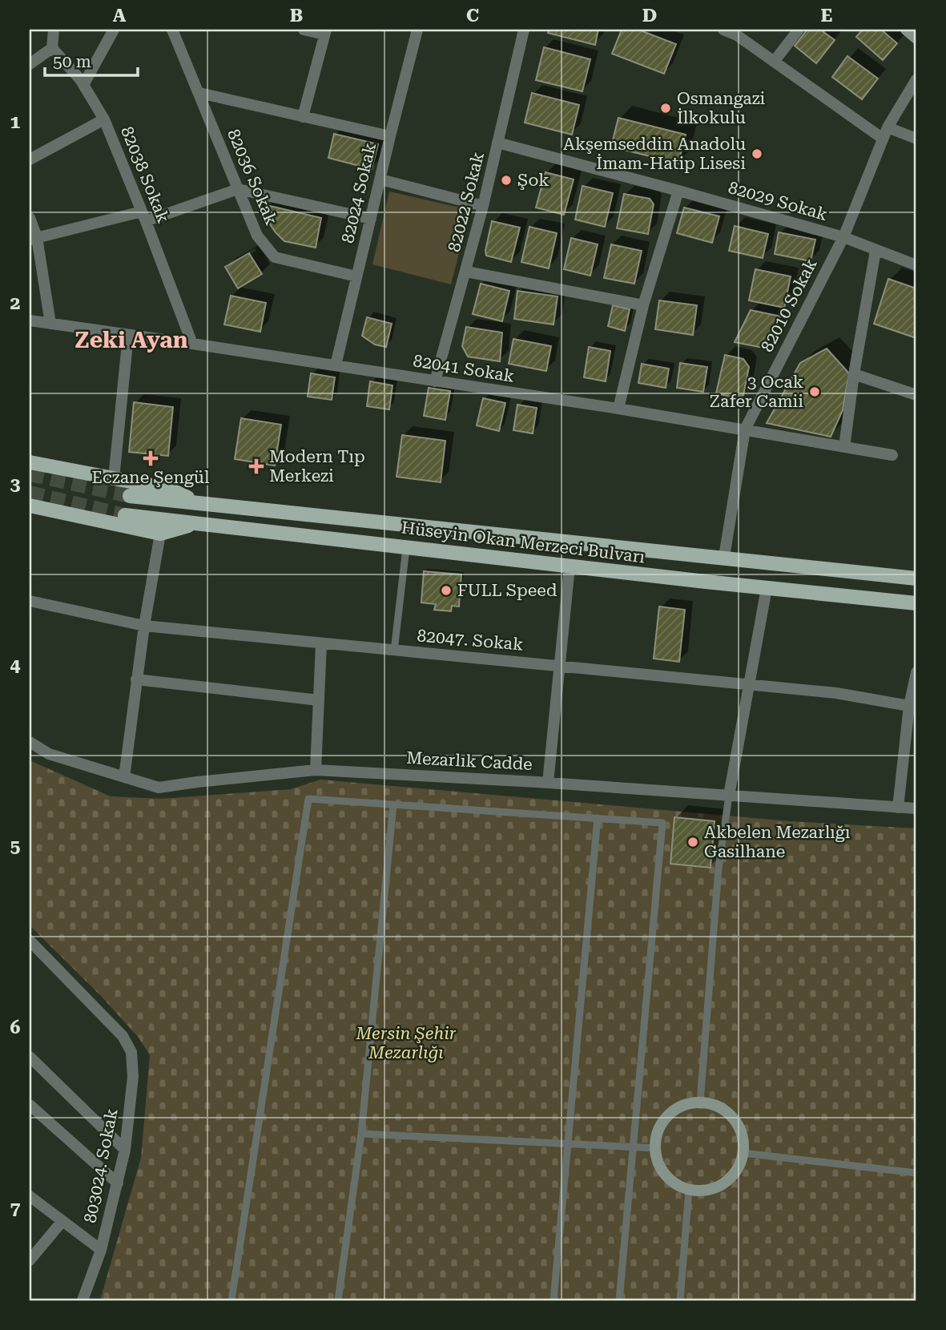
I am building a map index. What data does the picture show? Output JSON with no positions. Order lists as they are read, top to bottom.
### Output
{
  "streets": {
    "main road": ["Hüseyin Okan Merzeci Bulvarı"],
    "street": [
      "82038 Sokak",
      "82036 Sokak",
      "82024 Sokak",
      "82029 Sokak",
      "82022 Sokak",
      "82010 Sokak",
      "82041 Sokak",
      "82047. Sokak",
      "Mezarlık Cadde",
      "803024. Sokak"
    ]
  },
  "crossings": [
    ["82038 Sokak", "82041 Sokak"],
    ["82036 Sokak", "82024 Sokak"],
    ["82024 Sokak", "82041 Sokak"],
    ["82029 Sokak", "82022 Sokak"],
    ["82029 Sokak", "82010 Sokak"],
    ["82022 Sokak", "82041 Sokak"],
    ["82010 Sokak", "82041 Sokak"],
    ["82010 Sokak", "Hüseyin Okan Merzeci Bulvarı"]
  ],
  "districts": ["Zeki Ayan"],
  "parks": ["Mersin Şehir Mezarlığı"],
  "places": {
    "other": [
      "Osmangazi İlkokulu",
      "Akşemseddin Anadolu İmam-Hatip Lisesi",
      "Şok",
      "3 Ocak Zafer Camii",
      "FULL Speed",
      "Akbelen Mezarlığı Gasilhane"
    ],
    "health": ["Eczane Şengül", "Modern Tıp Merkezi"]
  },
  "scale_bar": "50 m",
  "grid": {
    "columns": [
      "A",
      "B",
      "C",
      "D",
      "E"
    ],
    "rows": [
      "1",
      "2",
      "3",
      "4",
      "5",
      "6",
      "7"
    ]
  }
}
